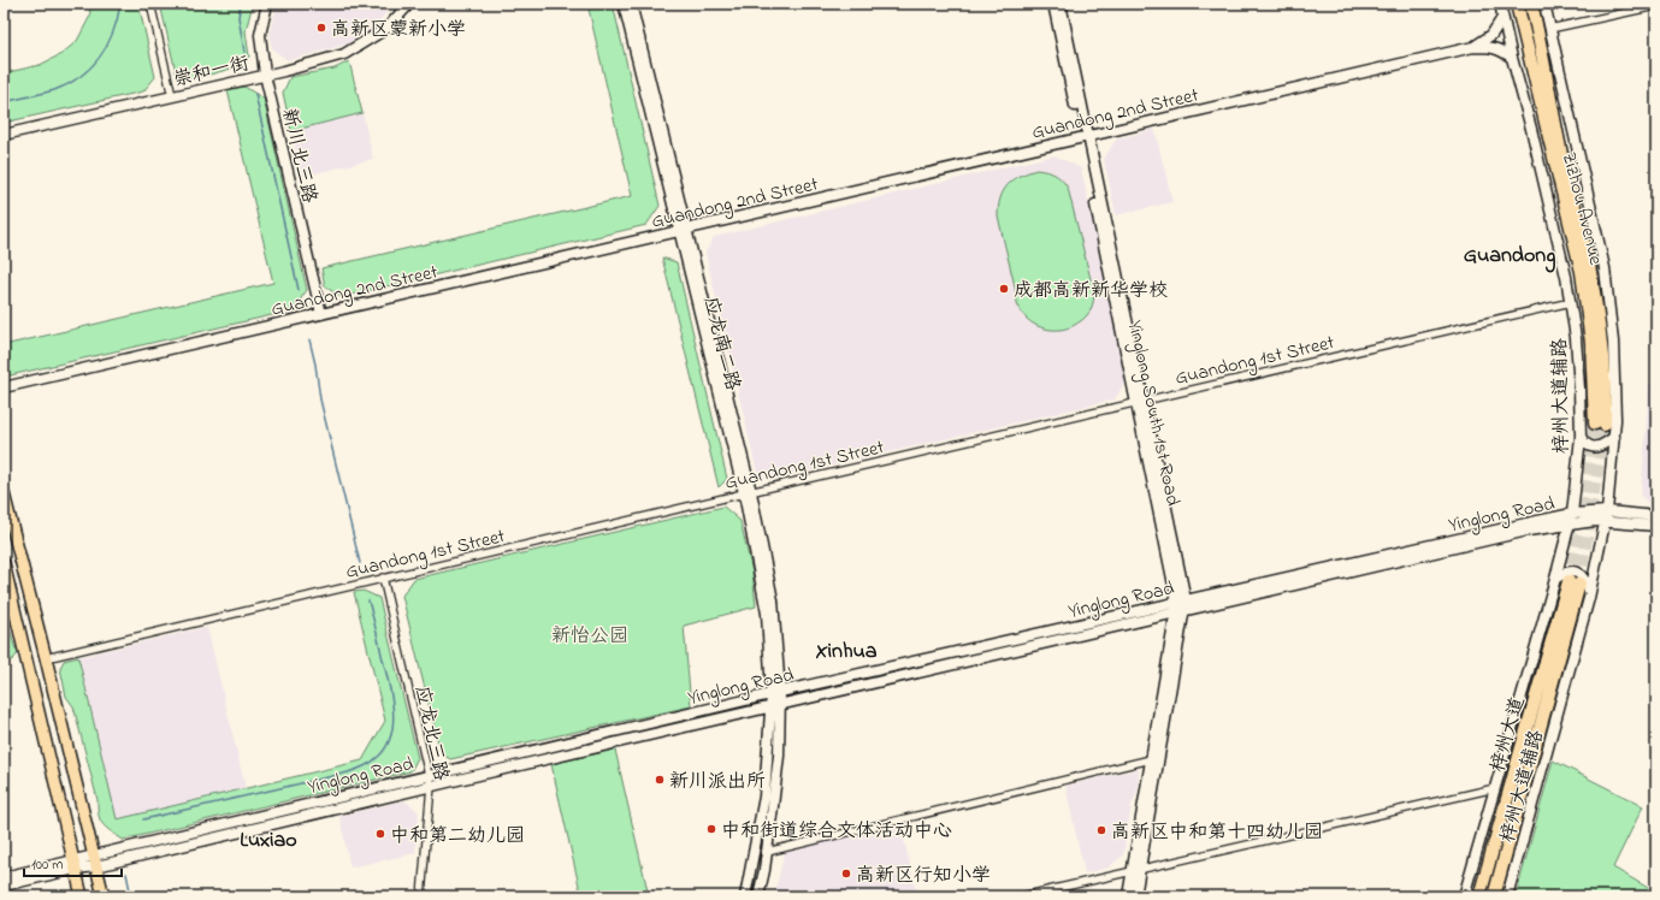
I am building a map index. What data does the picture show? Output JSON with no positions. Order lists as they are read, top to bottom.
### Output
{
  "streets": {
    "highway": ["Zizhou Avenue", "梓州大道"],
    "street": [
      "崇和一街",
      "Guandong 2nd Street",
      "新川北三路",
      "应龙南二路",
      "Guandong 1st Street",
      "梓州大道辅路",
      "Yinglong South 1st Road",
      "Yinglong Road",
      "应龙北三路"
    ]
  },
  "crossings": [
    ["崇和一街", "新川北三路"],
    ["Guandong 2nd Street", "新川北三路"],
    ["Guandong 2nd Street", "应龙南二路"],
    ["Guandong 2nd Street", "梓州大道辅路"],
    ["Guandong 2nd Street", "Yinglong South 1st Road"],
    ["Zizhou Avenue", "梓州大道辅路"],
    ["应龙南二路", "Guandong 1st Street"],
    ["应龙南二路", "Yinglong Road"],
    ["Guandong 1st Street", "梓州大道辅路"],
    ["Guandong 1st Street", "Yinglong South 1st Road"],
    ["Guandong 1st Street", "应龙北三路"],
    ["梓州大道辅路", "Yinglong Road"],
    ["Yinglong South 1st Road", "Yinglong Road"],
    ["Yinglong Road", "应龙北三路"]
  ],
  "districts": ["Guandong", "Xinhua", "Luxiao"],
  "parks": ["新怡公园"],
  "places": [
    "高新区蒙新小学",
    "成都高新新华学校",
    "新川派出所",
    "中和街道综合文体活动中心",
    "高新区中和第十四幼儿园",
    "中和第二幼儿园",
    "高新区行知小学"
  ],
  "scale_bar": "100 m"
}
